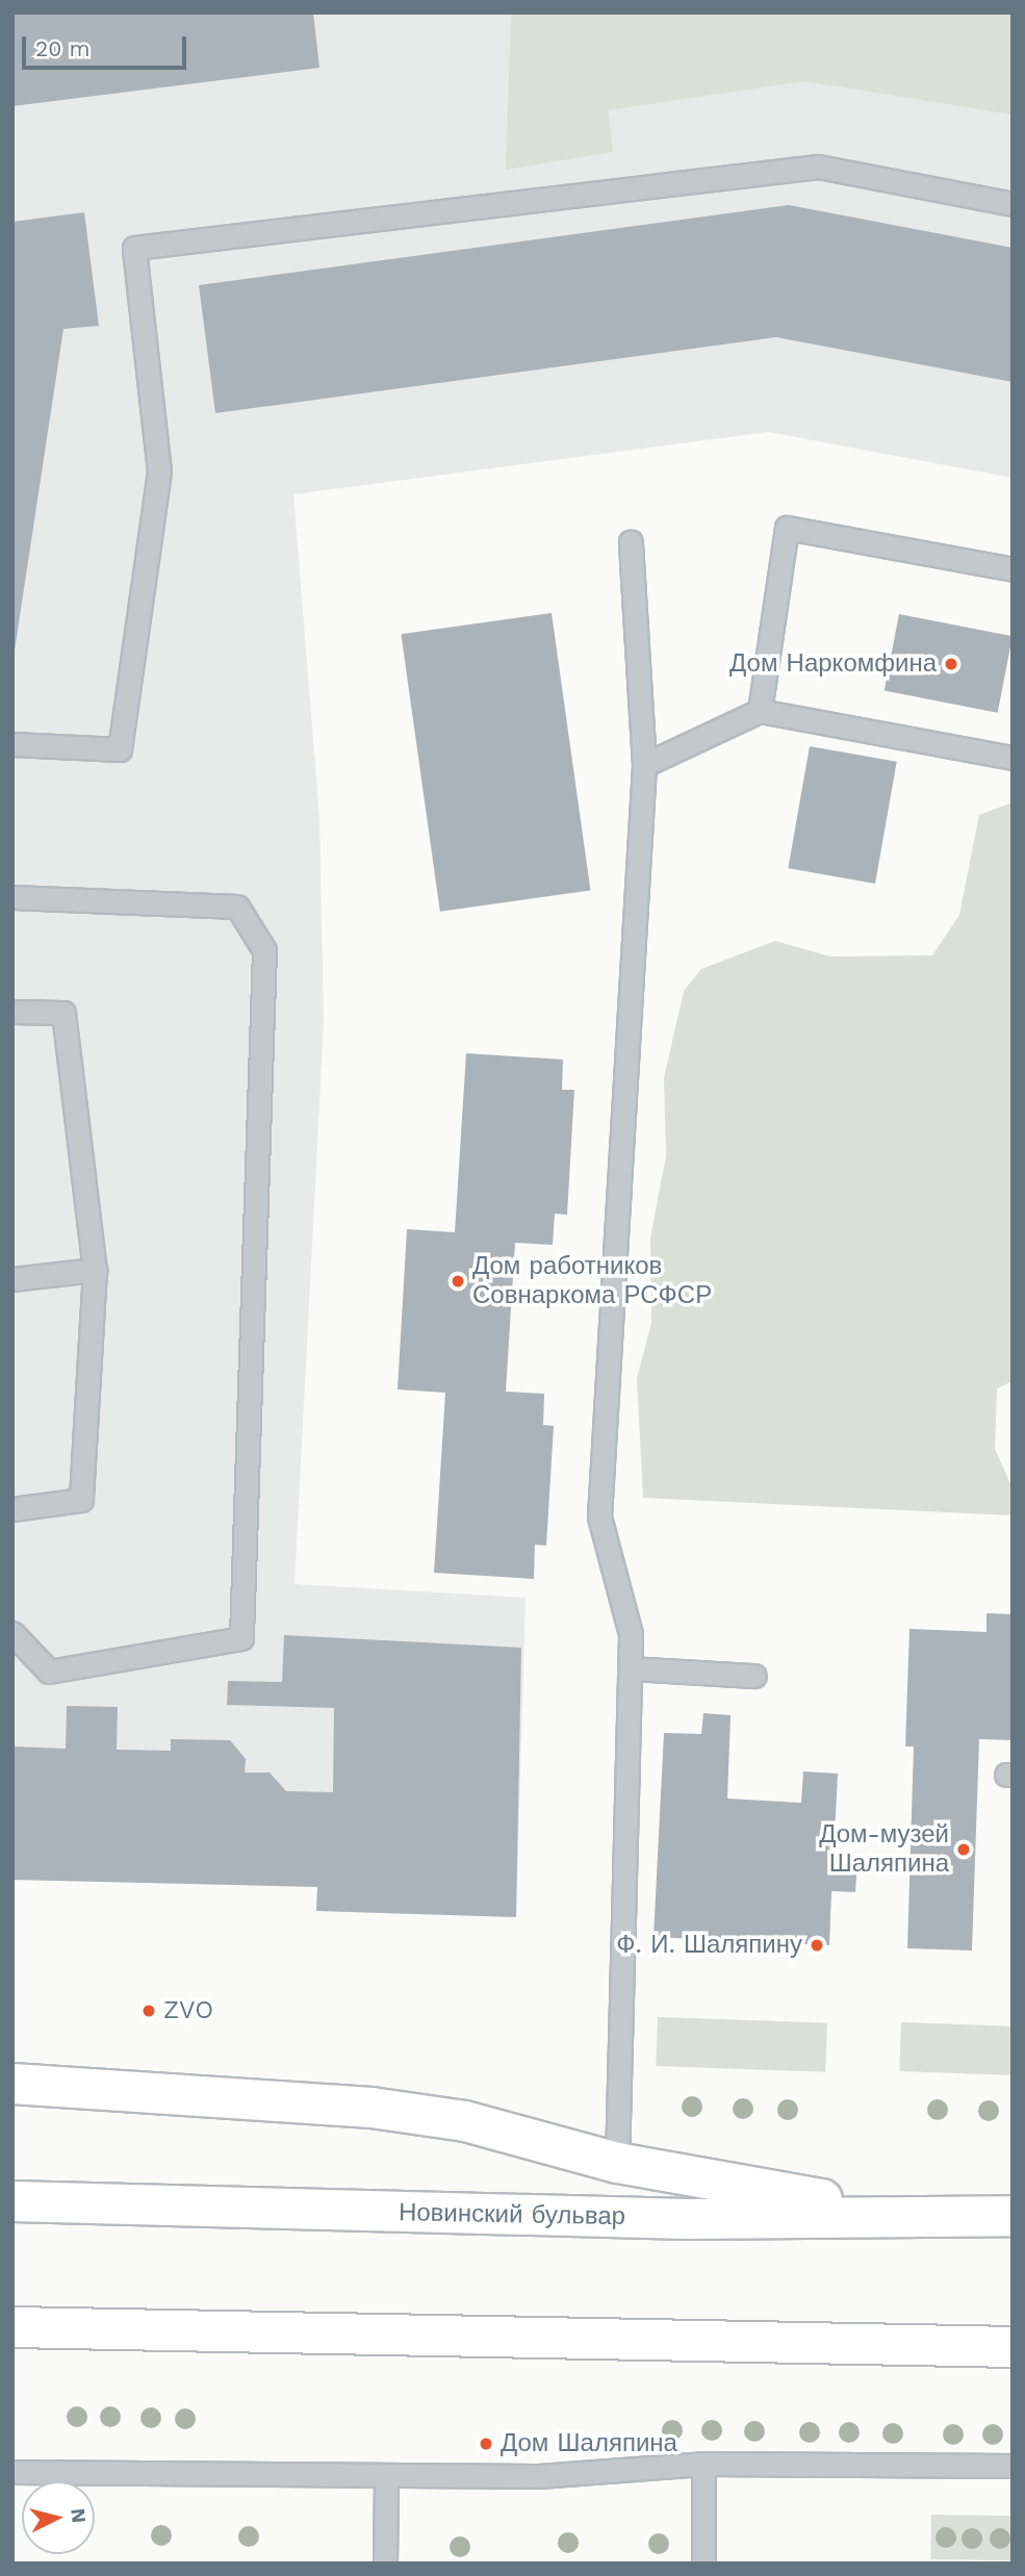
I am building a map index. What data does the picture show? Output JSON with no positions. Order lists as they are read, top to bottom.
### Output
{
  "streets": {
    "main road": ["Новинский бульвар"]
  },
  "places": [
    "Дом Наркомфина",
    "Дом работников Совнаркома РСФСР",
    "Дом-музей Шаляпина",
    "Ф. И. Шаляпину",
    "ZVO",
    "Дом Шаляпина"
  ],
  "scale_bar": "20 m",
  "north": "right"
}
